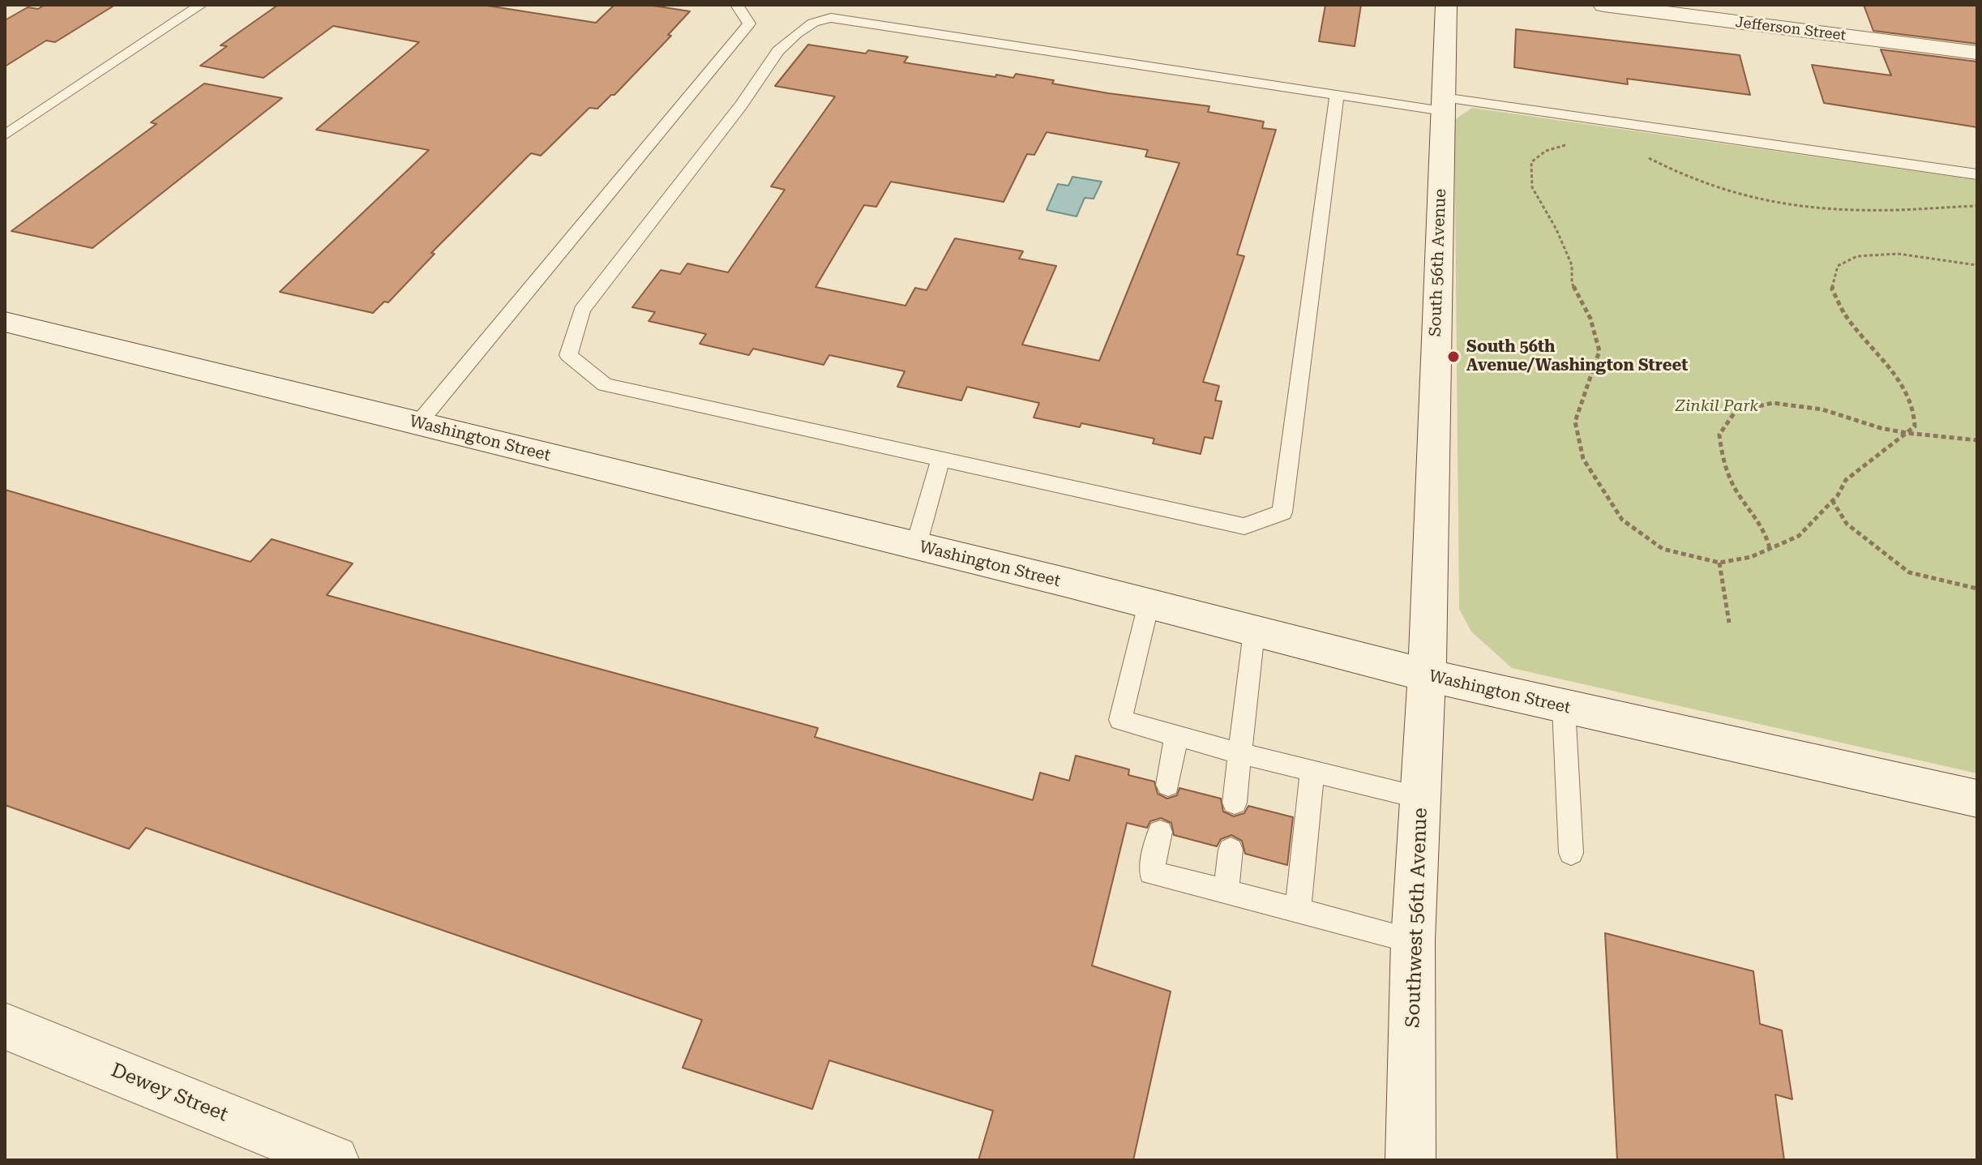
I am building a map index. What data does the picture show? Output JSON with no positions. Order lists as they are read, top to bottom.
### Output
{
  "streets": {
    "street": [
      "Jefferson Street",
      "South 56th Avenue",
      "Washington Street",
      "Southwest 56th Avenue",
      "Dewey Street"
    ]
  },
  "crossings": [
    ["South 56th Avenue", "Washington Street"],
    ["South 56th Avenue", "Southwest 56th Avenue"],
    ["Washington Street", "Southwest 56th Avenue"]
  ],
  "parks": ["Zinkil Park"],
  "places": ["South 56th Avenue/Washington Street"]
}
